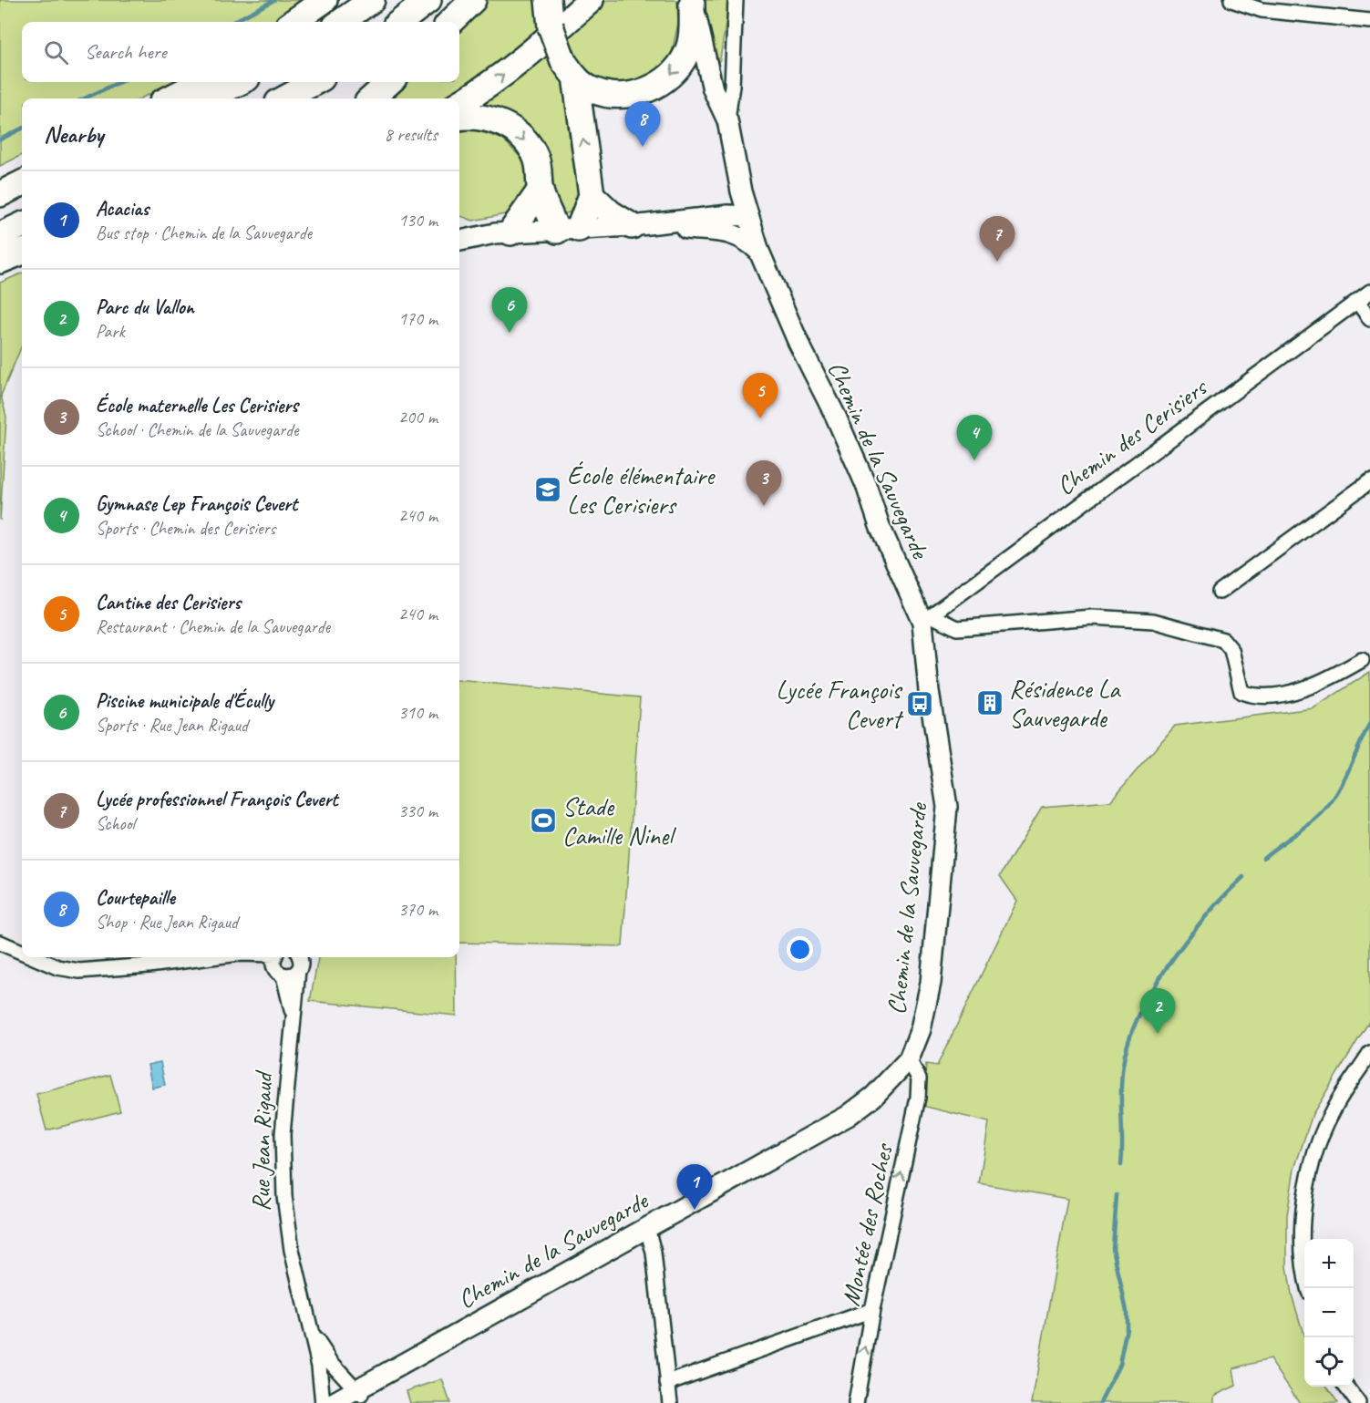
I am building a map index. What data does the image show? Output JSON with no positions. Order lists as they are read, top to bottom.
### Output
{
  "streets": {
    "street": [
      "Chemin des Cerisiers",
      "Chemin de la Sauvegarde",
      "Rue Jean Rigaud",
      "Montée des Roches"
    ]
  },
  "crossings": [
    ["Chemin des Cerisiers", "Chemin de la Sauvegarde"],
    ["Chemin de la Sauvegarde", "Rue Jean Rigaud"],
    ["Chemin de la Sauvegarde", "Montée des Roches"]
  ],
  "one_way": ["Montée des Roches"],
  "places": {
    "school or university": ["École élémentaire Les Cerisiers"],
    "building": ["Résidence La Sauvegarde"],
    "bus stop": ["Lycée François Cevert"],
    "sports": ["Stade Camille Ninel"]
  },
  "page": {
    "search": "Search here",
    "heading": ["Nearby", "8 results"],
    "pins": [
      "8",
      "7",
      "6",
      "5",
      "4",
      "3",
      "2",
      "1"
    ],
    "list": [
      {
        "mark": "1",
        "name": "Acacias",
        "note": "Bus stop · Chemin de la Sauvegarde",
        "value": "130 m"
      },
      {
        "mark": "2",
        "name": "Parc du Vallon",
        "note": "Park",
        "value": "170 m"
      },
      {
        "mark": "3",
        "name": "École maternelle Les Cerisiers",
        "note": "School · Chemin de la Sauvegarde",
        "value": "200 m"
      },
      {
        "mark": "4",
        "name": "Gymnase Lep François Cevert",
        "note": "Sports · Chemin des Cerisiers",
        "value": "240 m"
      },
      {
        "mark": "5",
        "name": "Cantine des Cerisiers",
        "note": "Restaurant · Chemin de la Sauvegarde",
        "value": "240 m"
      },
      {
        "mark": "6",
        "name": "Piscine municipale d'Écully",
        "note": "Sports · Rue Jean Rigaud",
        "value": "310 m"
      },
      {
        "mark": "7",
        "name": "Lycée professionnel François Cevert",
        "note": "School",
        "value": "330 m"
      },
      {
        "mark": "8",
        "name": "Courtepaille",
        "note": "Shop · Rue Jean Rigaud",
        "value": "370 m"
      }
    ],
    "map_buttons": ["+", "−"]
  }
}
